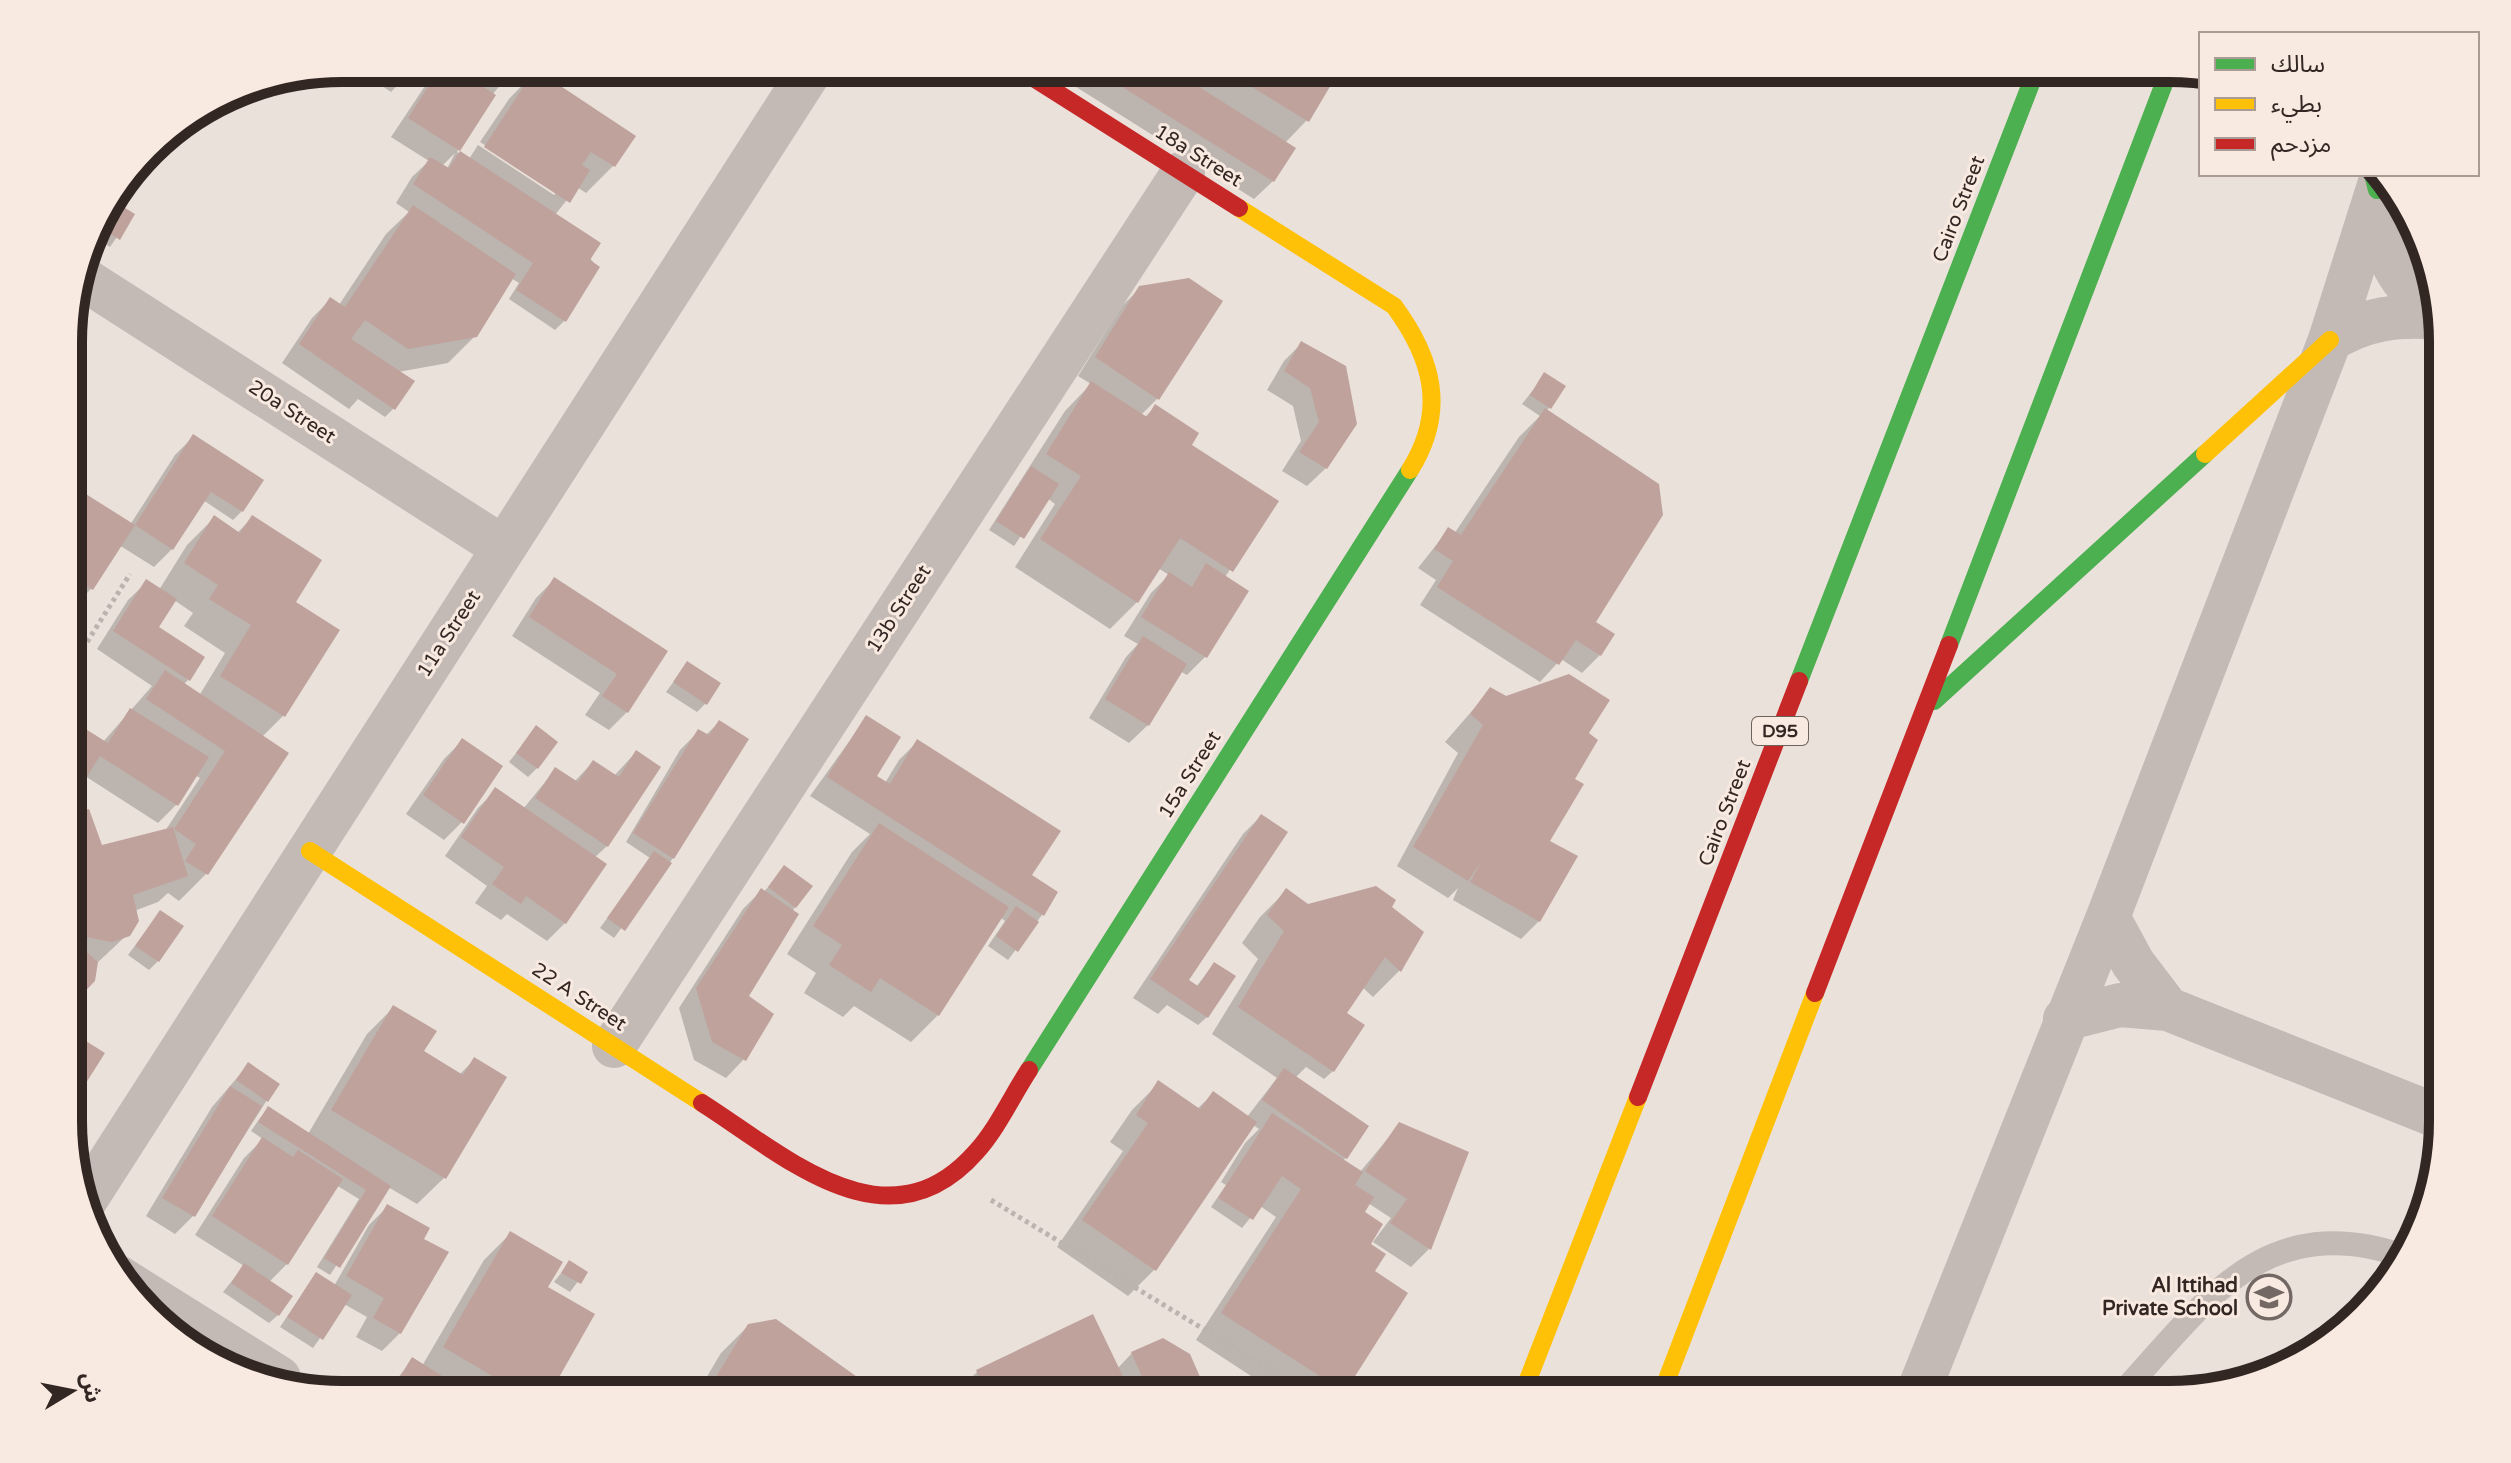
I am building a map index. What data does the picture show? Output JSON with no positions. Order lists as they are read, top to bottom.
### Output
{
  "streets": {
    "main road": [
      "18a Street",
      "Cairo Street",
      "D95",
      "15a Street",
      "22 A Street"
    ],
    "street": ["20a Street", "13b Street", "11a Street"]
  },
  "crossings": [
    ["18a Street", "13b Street"],
    ["18a Street", "15a Street"],
    ["20a Street", "11a Street"],
    ["13b Street", "22 A Street"],
    ["11a Street", "22 A Street"],
    ["15a Street", "22 A Street"]
  ],
  "places": {
    "school or university": ["Al Ittihad Private School"]
  },
  "legend": ["سالك", "بطيء", "مزدحم"],
  "north": "right"
}
